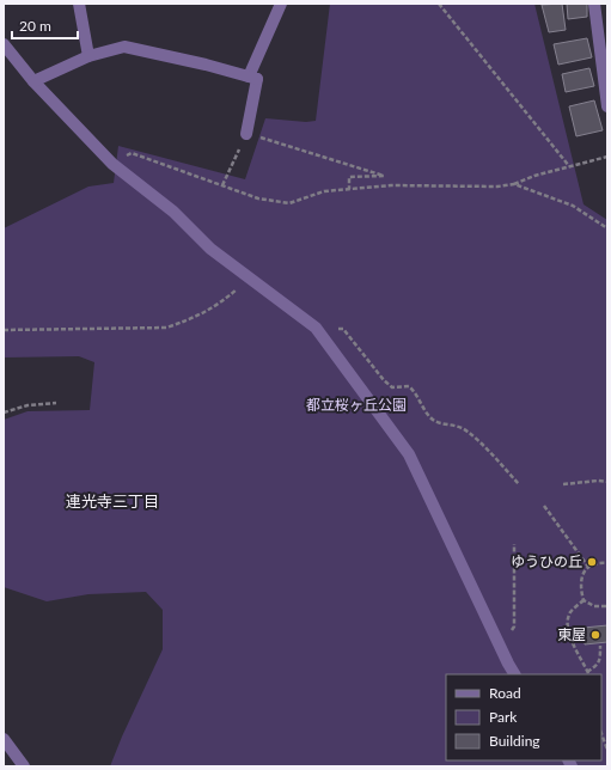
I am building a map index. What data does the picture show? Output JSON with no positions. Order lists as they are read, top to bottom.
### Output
{
  "districts": ["連光寺三丁目"],
  "parks": ["都立桜ヶ丘公園"],
  "places": ["ゆうひの丘", "東屋"],
  "legend": ["Road", "Park", "Building"],
  "scale_bar": "20 m"
}
